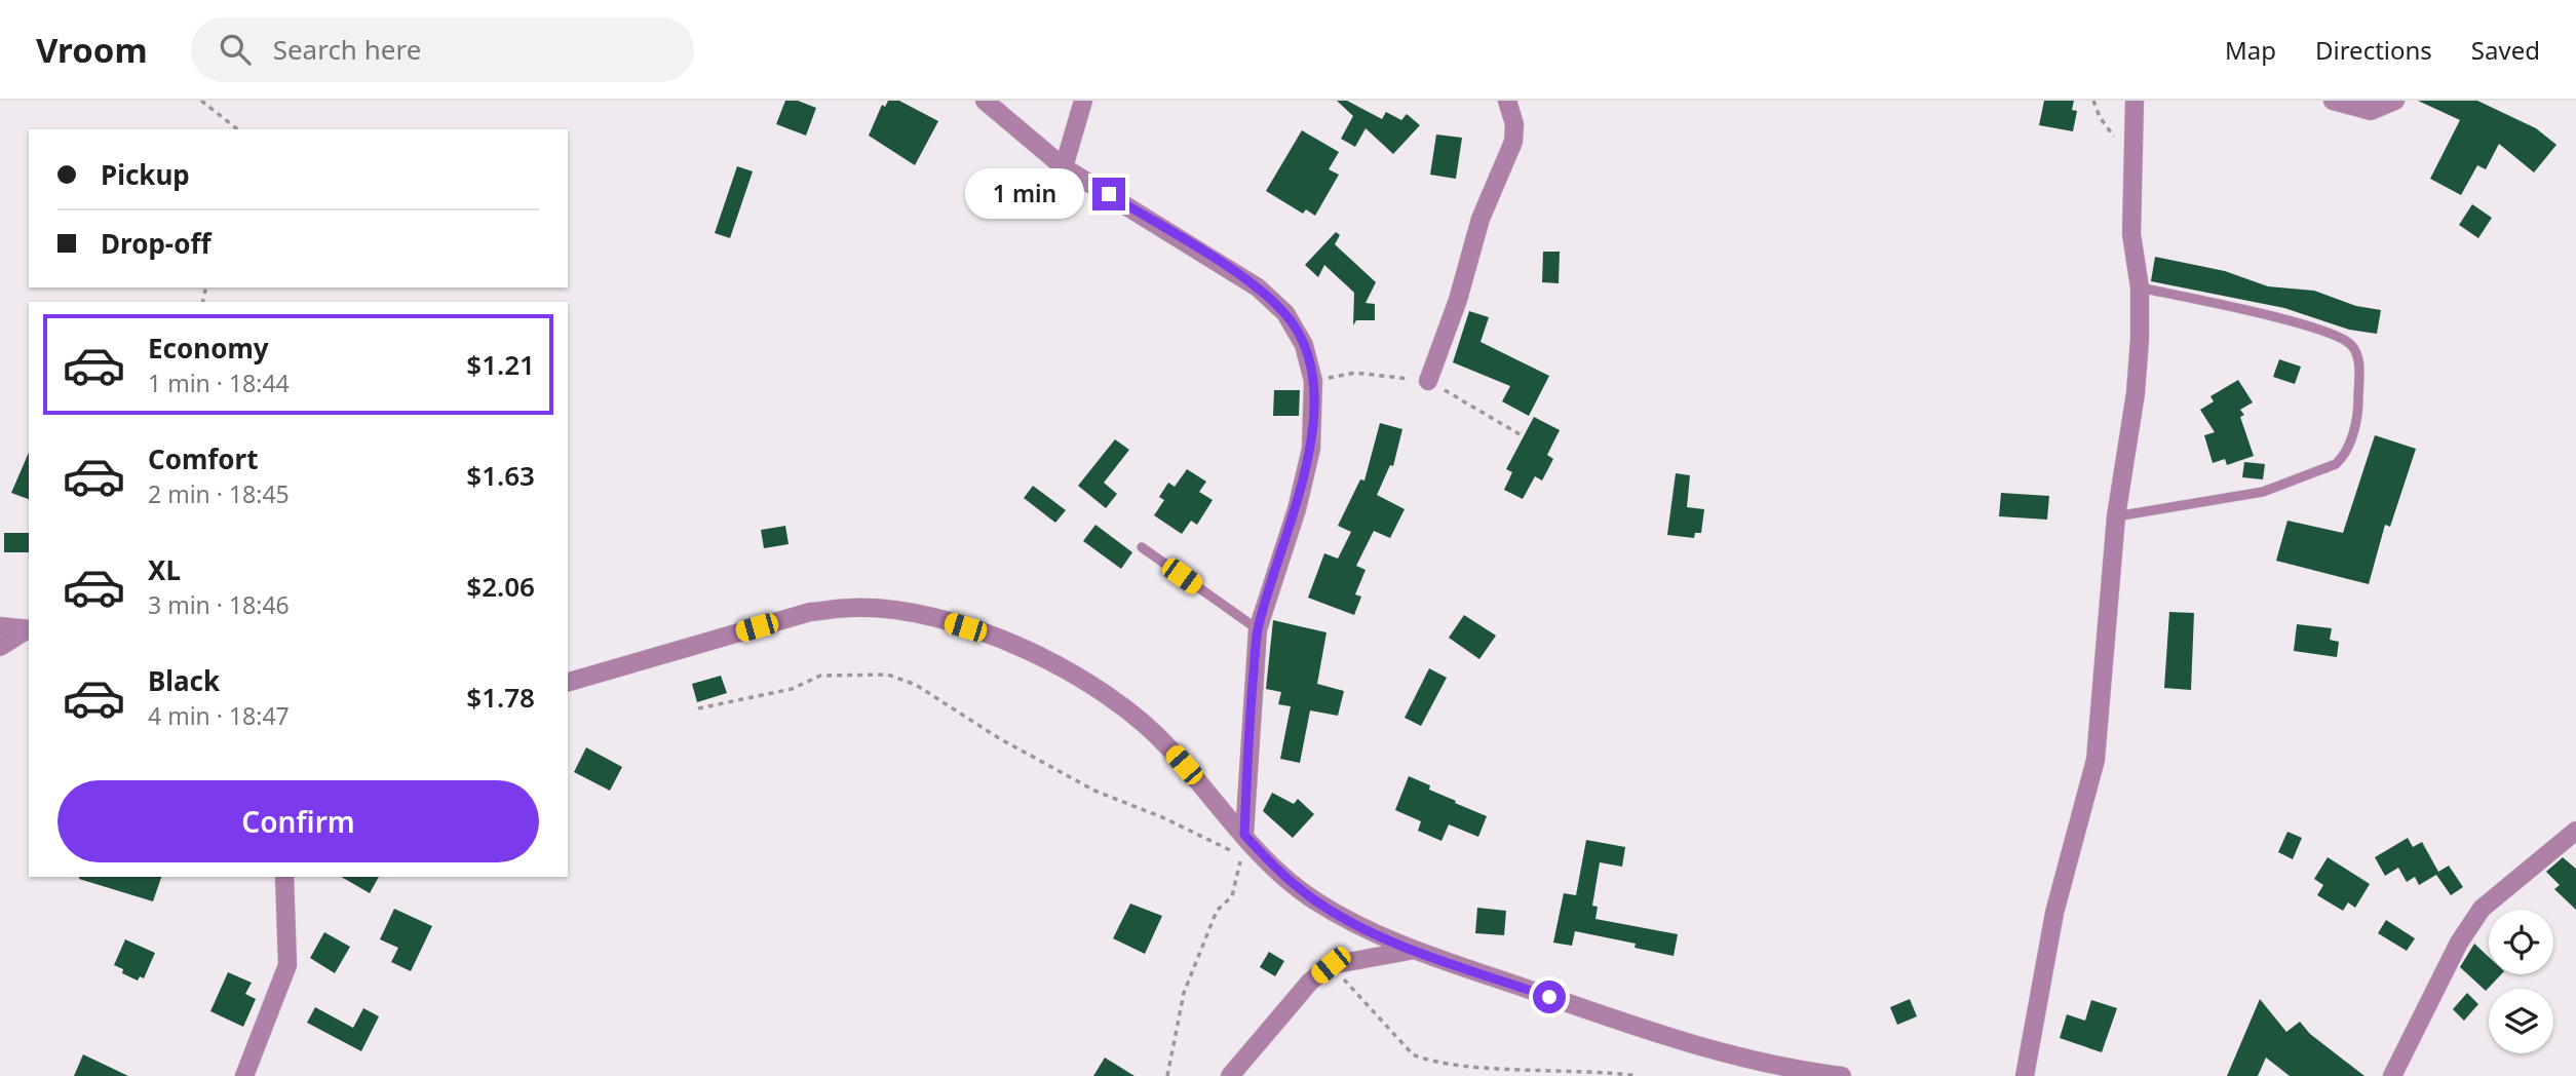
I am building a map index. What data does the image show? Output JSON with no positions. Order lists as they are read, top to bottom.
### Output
{
  "page": {
    "header": "Vroom",
    "search": "Search here",
    "nav": ["Map", "Directions", "Saved"],
    "banner": ["Pickup", "Drop-off"],
    "bubble": "1 min",
    "list": [
      {
        "name": "Economy",
        "note": "1 min · 18:44",
        "value": "$1.21"
      },
      {
        "name": "Comfort",
        "note": "2 min · 18:45",
        "value": "$1.63"
      },
      {
        "name": "XL",
        "note": "3 min · 18:46",
        "value": "$2.06"
      },
      {
        "name": "Black",
        "note": "4 min · 18:47",
        "value": "$1.78"
      }
    ],
    "buttons": "Confirm"
  }
}
